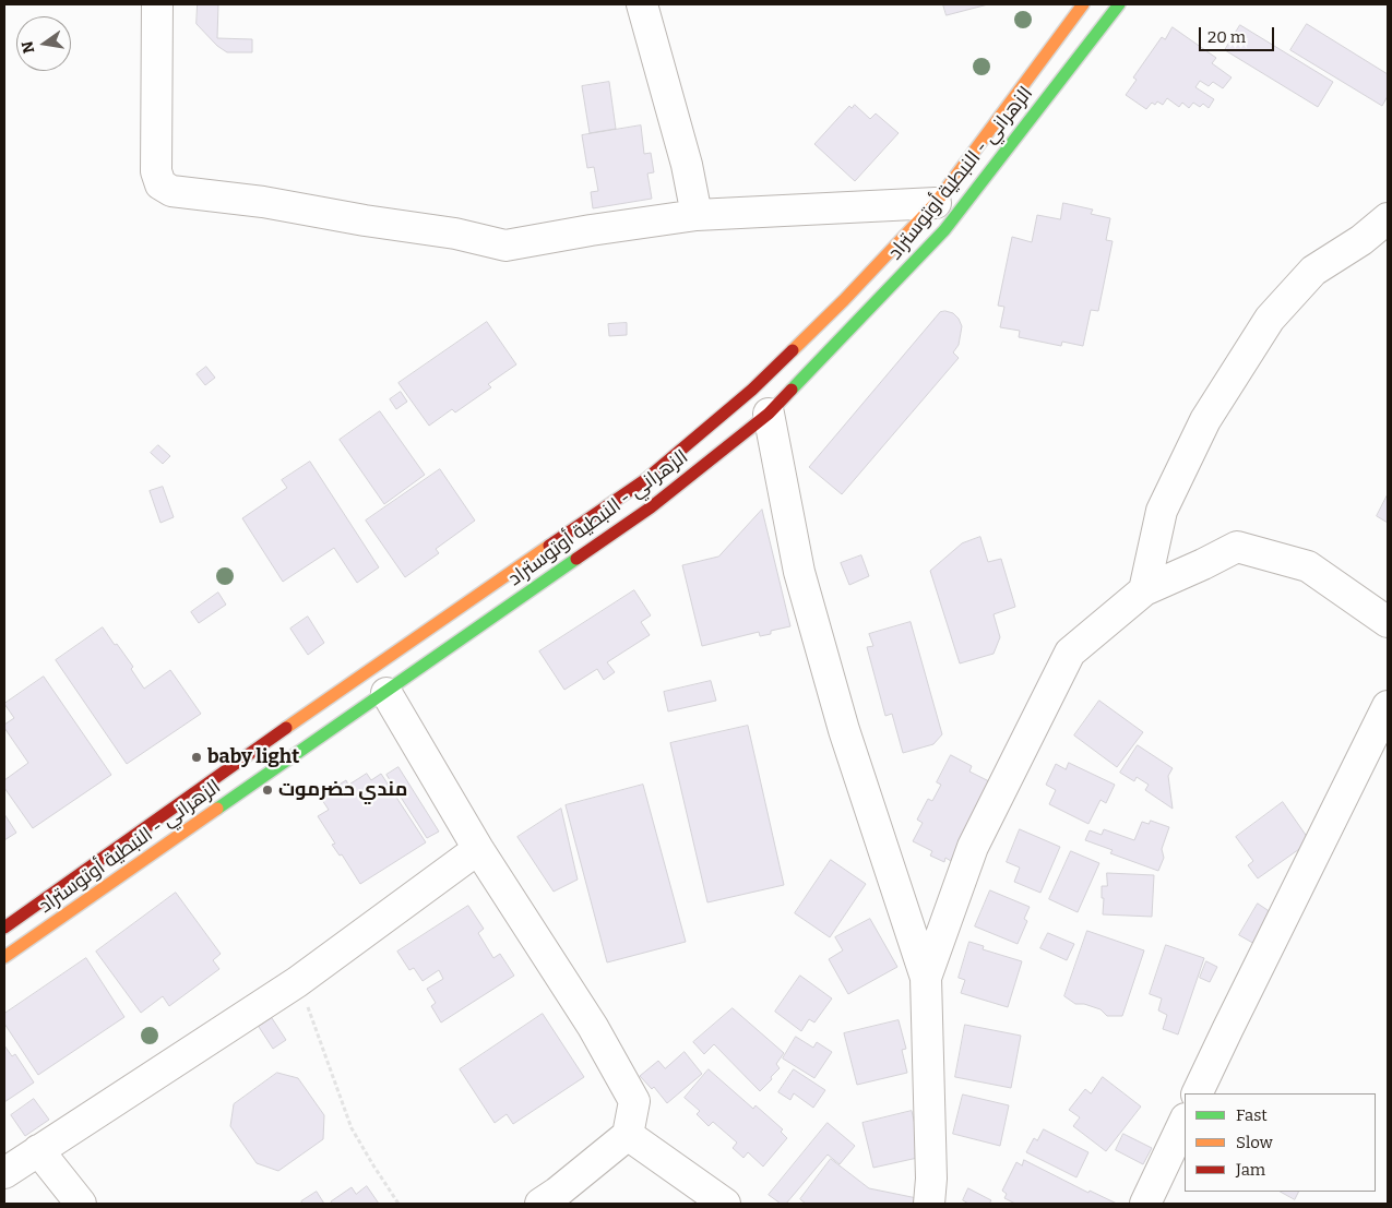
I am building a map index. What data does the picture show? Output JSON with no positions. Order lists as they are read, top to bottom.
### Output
{
  "streets": {
    "highway": ["الزهراني - النبطية أوتوستراد"]
  },
  "places": ["baby light", "مندي حضرموت"],
  "legend": ["Fast", "Slow", "Jam"],
  "scale_bar": "20 m",
  "north": "left"
}
